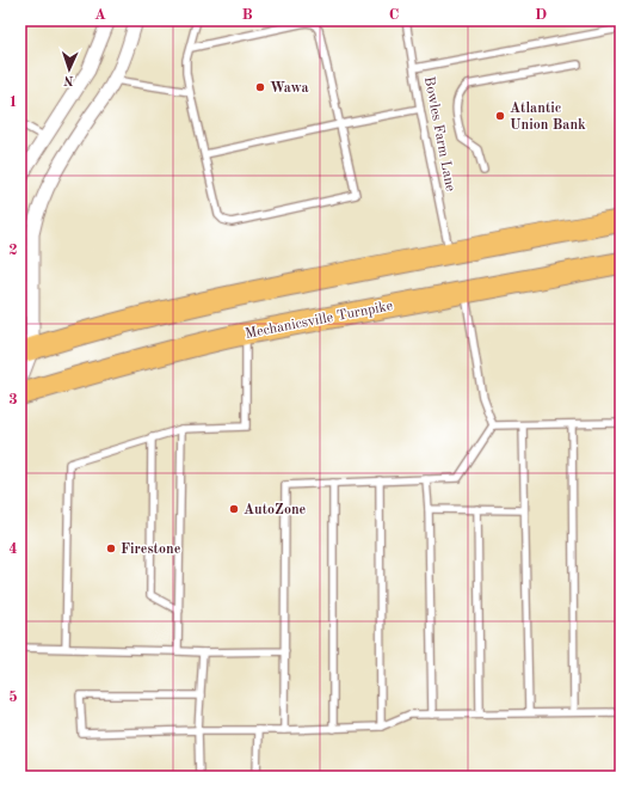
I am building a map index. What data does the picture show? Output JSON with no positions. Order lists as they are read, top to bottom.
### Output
{
  "streets": {
    "highway": ["Mechanicsville Turnpike"],
    "lane": ["Bowles Farm Lane"]
  },
  "places": [
    "Wawa",
    "Atlantic Union Bank",
    "AutoZone",
    "Firestone"
  ],
  "north": "bottom",
  "grid": {
    "columns": [
      "A",
      "B",
      "C",
      "D"
    ],
    "rows": [
      "1",
      "2",
      "3",
      "4",
      "5"
    ]
  }
}
